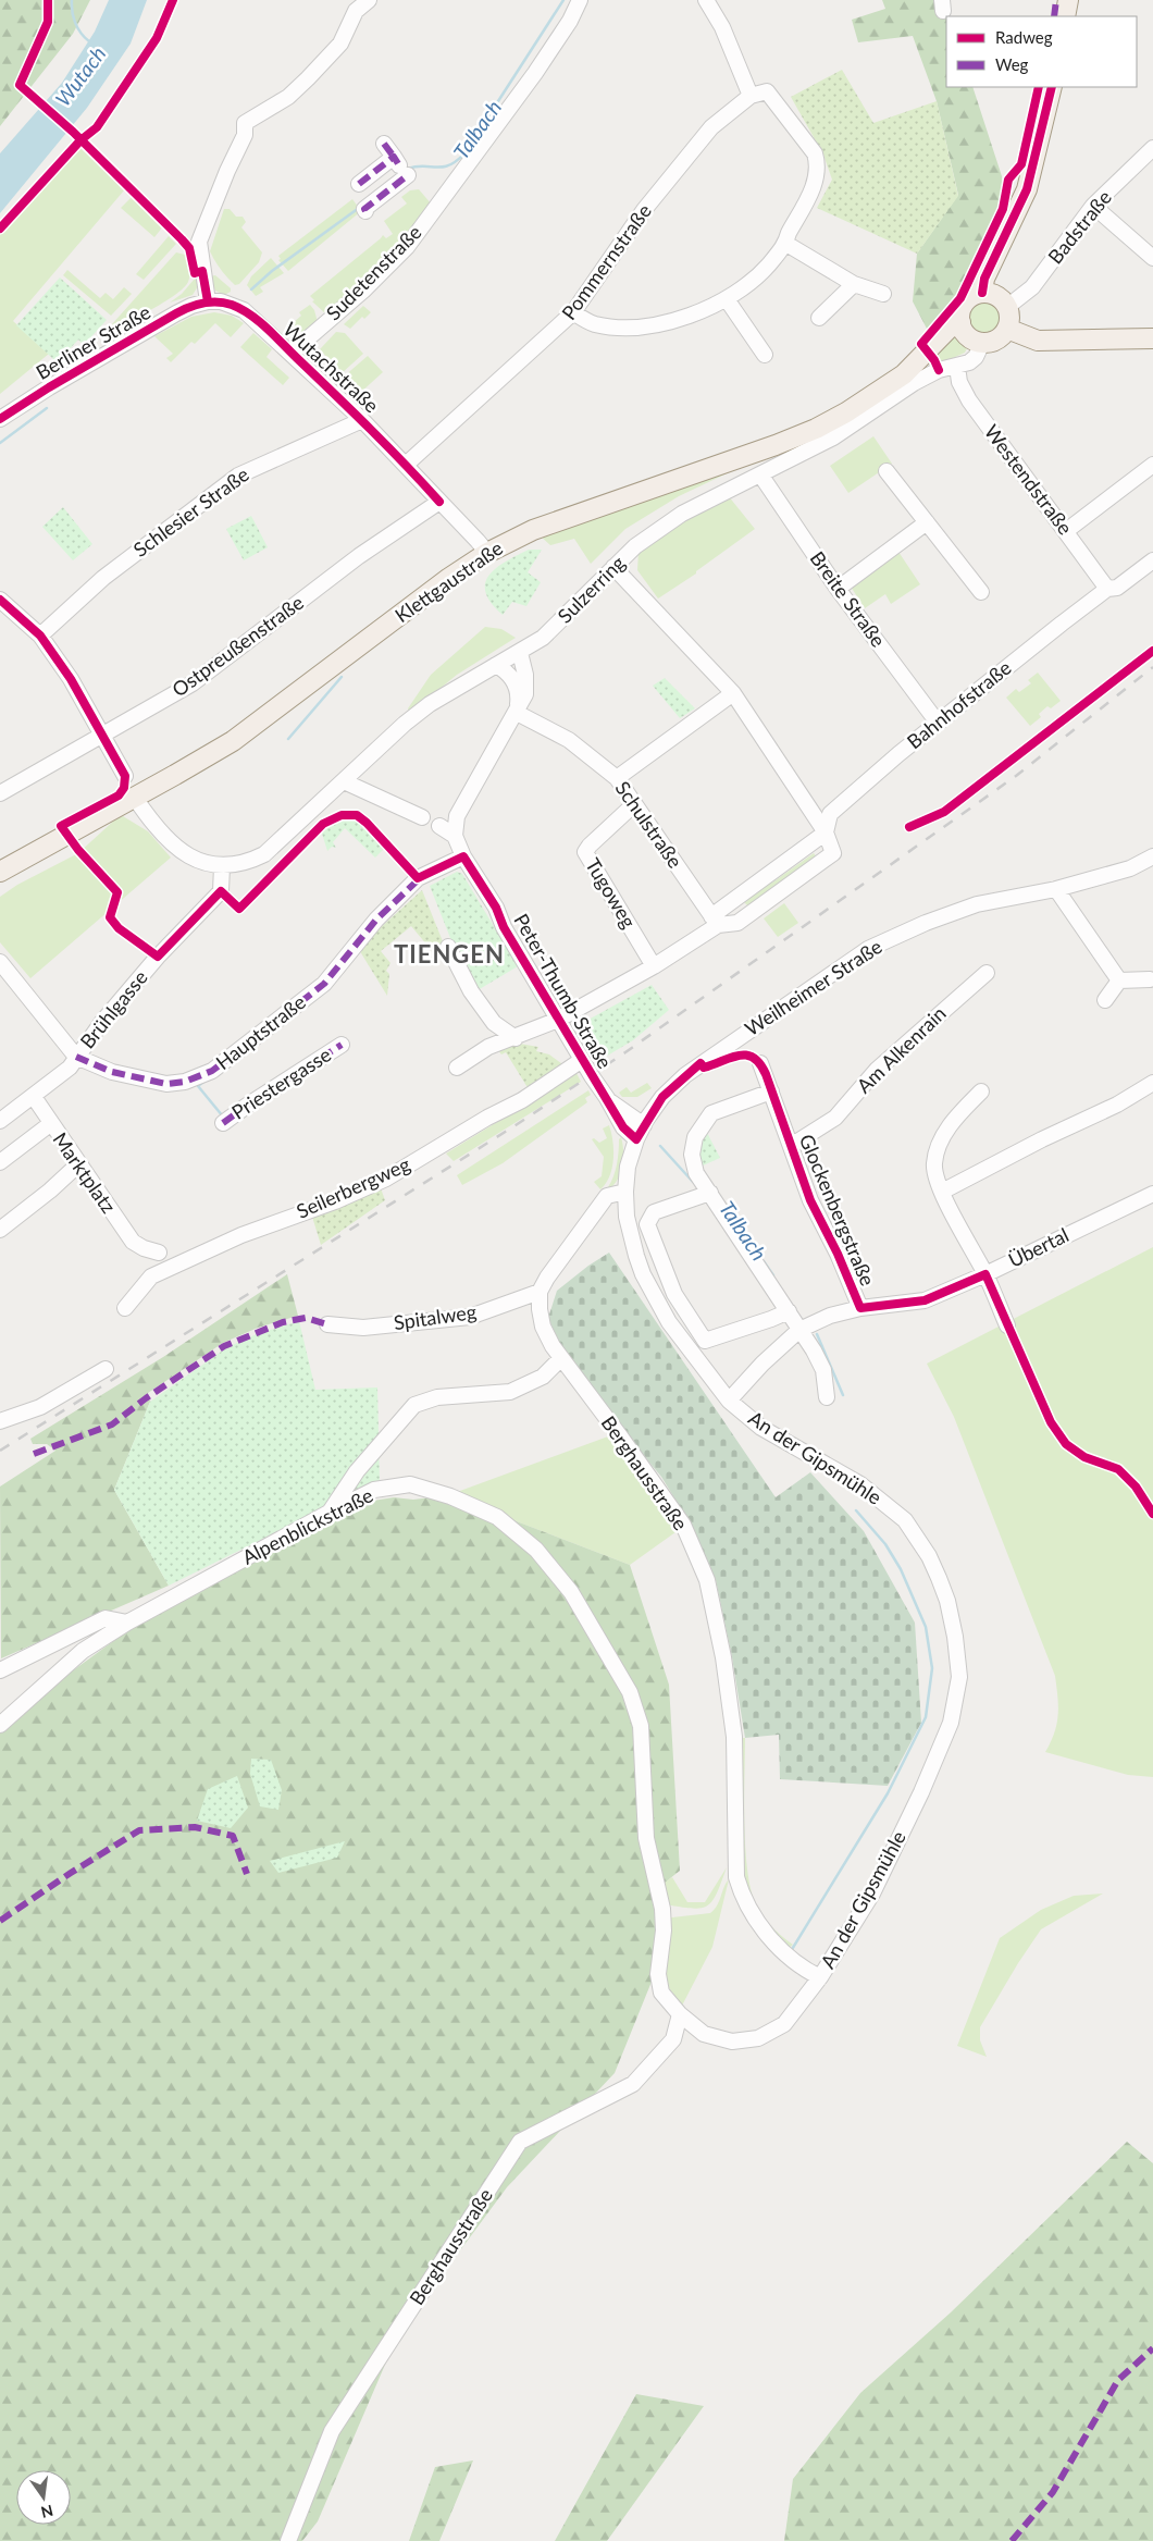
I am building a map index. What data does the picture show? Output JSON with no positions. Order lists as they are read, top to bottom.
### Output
{
  "streets": {
    "main road": ["Klettgaustraße"],
    "street": [
      "Badstraße",
      "Pommernstraße",
      "Sudetenstraße",
      "Berliner Straße",
      "Wutachstraße",
      "Westendstraße",
      "Schlesier Straße",
      "Sulzerring",
      "Breite Straße",
      "Ostpreußenstraße",
      "Bahnhofstraße",
      "Schulstraße",
      "Tugoweg",
      "Weilheimer Straße",
      "Peter-Thumb-Straße",
      "Brühlgasse",
      "Hauptstraße",
      "Am Alkenrain",
      "Priestergasse",
      "Marktplatz",
      "Seilerbergweg",
      "Glockenbergstraße",
      "Übertal",
      "Spitalweg",
      "An der Gipsmühle",
      "Berghausstraße",
      "Alpenblickstraße"
    ]
  },
  "crossings": [
    ["Badstraße", "Klettgaustraße"],
    ["Badstraße", "Sulzerring"],
    ["Pommernstraße", "Wutachstraße"],
    ["Sudetenstraße", "Wutachstraße"],
    ["Berliner Straße", "Wutachstraße"],
    ["Wutachstraße", "Schlesier Straße"],
    ["Wutachstraße", "Klettgaustraße"],
    ["Wutachstraße", "Ostpreußenstraße"],
    ["Westendstraße", "Sulzerring"],
    ["Westendstraße", "Bahnhofstraße"],
    ["Klettgaustraße", "Sulzerring"],
    ["Sulzerring", "Breite Straße"],
    ["Sulzerring", "Brühlgasse"],
    ["Breite Straße", "Bahnhofstraße"],
    ["Bahnhofstraße", "Schulstraße"],
    ["Bahnhofstraße", "Tugoweg"],
    ["Bahnhofstraße", "Peter-Thumb-Straße"],
    ["Schulstraße", "Tugoweg"],
    ["Weilheimer Straße", "Peter-Thumb-Straße"],
    ["Weilheimer Straße", "An der Gipsmühle"],
    ["Peter-Thumb-Straße", "Hauptstraße"],
    ["Peter-Thumb-Straße", "Seilerbergweg"],
    ["Peter-Thumb-Straße", "An der Gipsmühle"],
    ["Brühlgasse", "Hauptstraße"],
    ["Am Alkenrain", "Glockenbergstraße"],
    ["Glockenbergstraße", "Übertal"],
    ["Übertal", "An der Gipsmühle"],
    ["Spitalweg", "Berghausstraße"],
    ["An der Gipsmühle", "Berghausstraße"],
    ["An der Gipsmühle", "Alpenblickstraße"],
    ["Berghausstraße", "Alpenblickstraße"]
  ],
  "districts": ["TIENGEN"],
  "water": ["Wutach", "Talbach"],
  "legend": ["Radweg", "Weg"],
  "north": "bottom"
}
